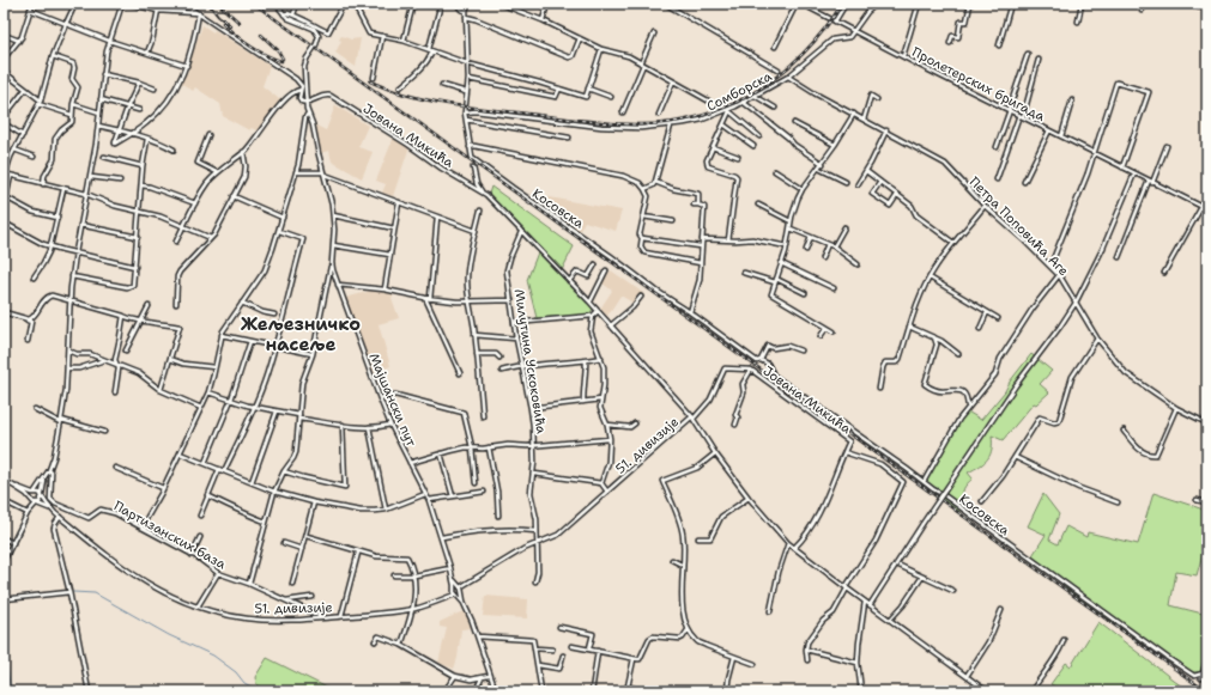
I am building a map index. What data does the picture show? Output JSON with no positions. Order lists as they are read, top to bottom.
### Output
{
  "streets": {
    "street": [
      "Пролетерских бригада",
      "Сомборска",
      "Јована Микића",
      "Косовска",
      "Петра Поповића Аге",
      "Милутина Ускоковића",
      "Мајшански пут",
      "51. дивизије",
      "Партизанских база"
    ]
  },
  "crossings": [
    ["Пролетерских бригада", "Сомборска"],
    ["Сомборска", "Косовска"],
    ["Сомборска", "Петра Поповића Аге"],
    ["Јована Микића", "Милутина Ускоковића"],
    ["Јована Микића", "Мајшански пут"],
    ["Јована Микића", "51. дивизије"],
    ["Милутина Ускоковића", "51. дивизије"],
    ["Мајшански пут", "51. дивизије"],
    ["51. дивизије", "Партизанских база"]
  ],
  "districts": ["Жељезничко насеље"]
}
